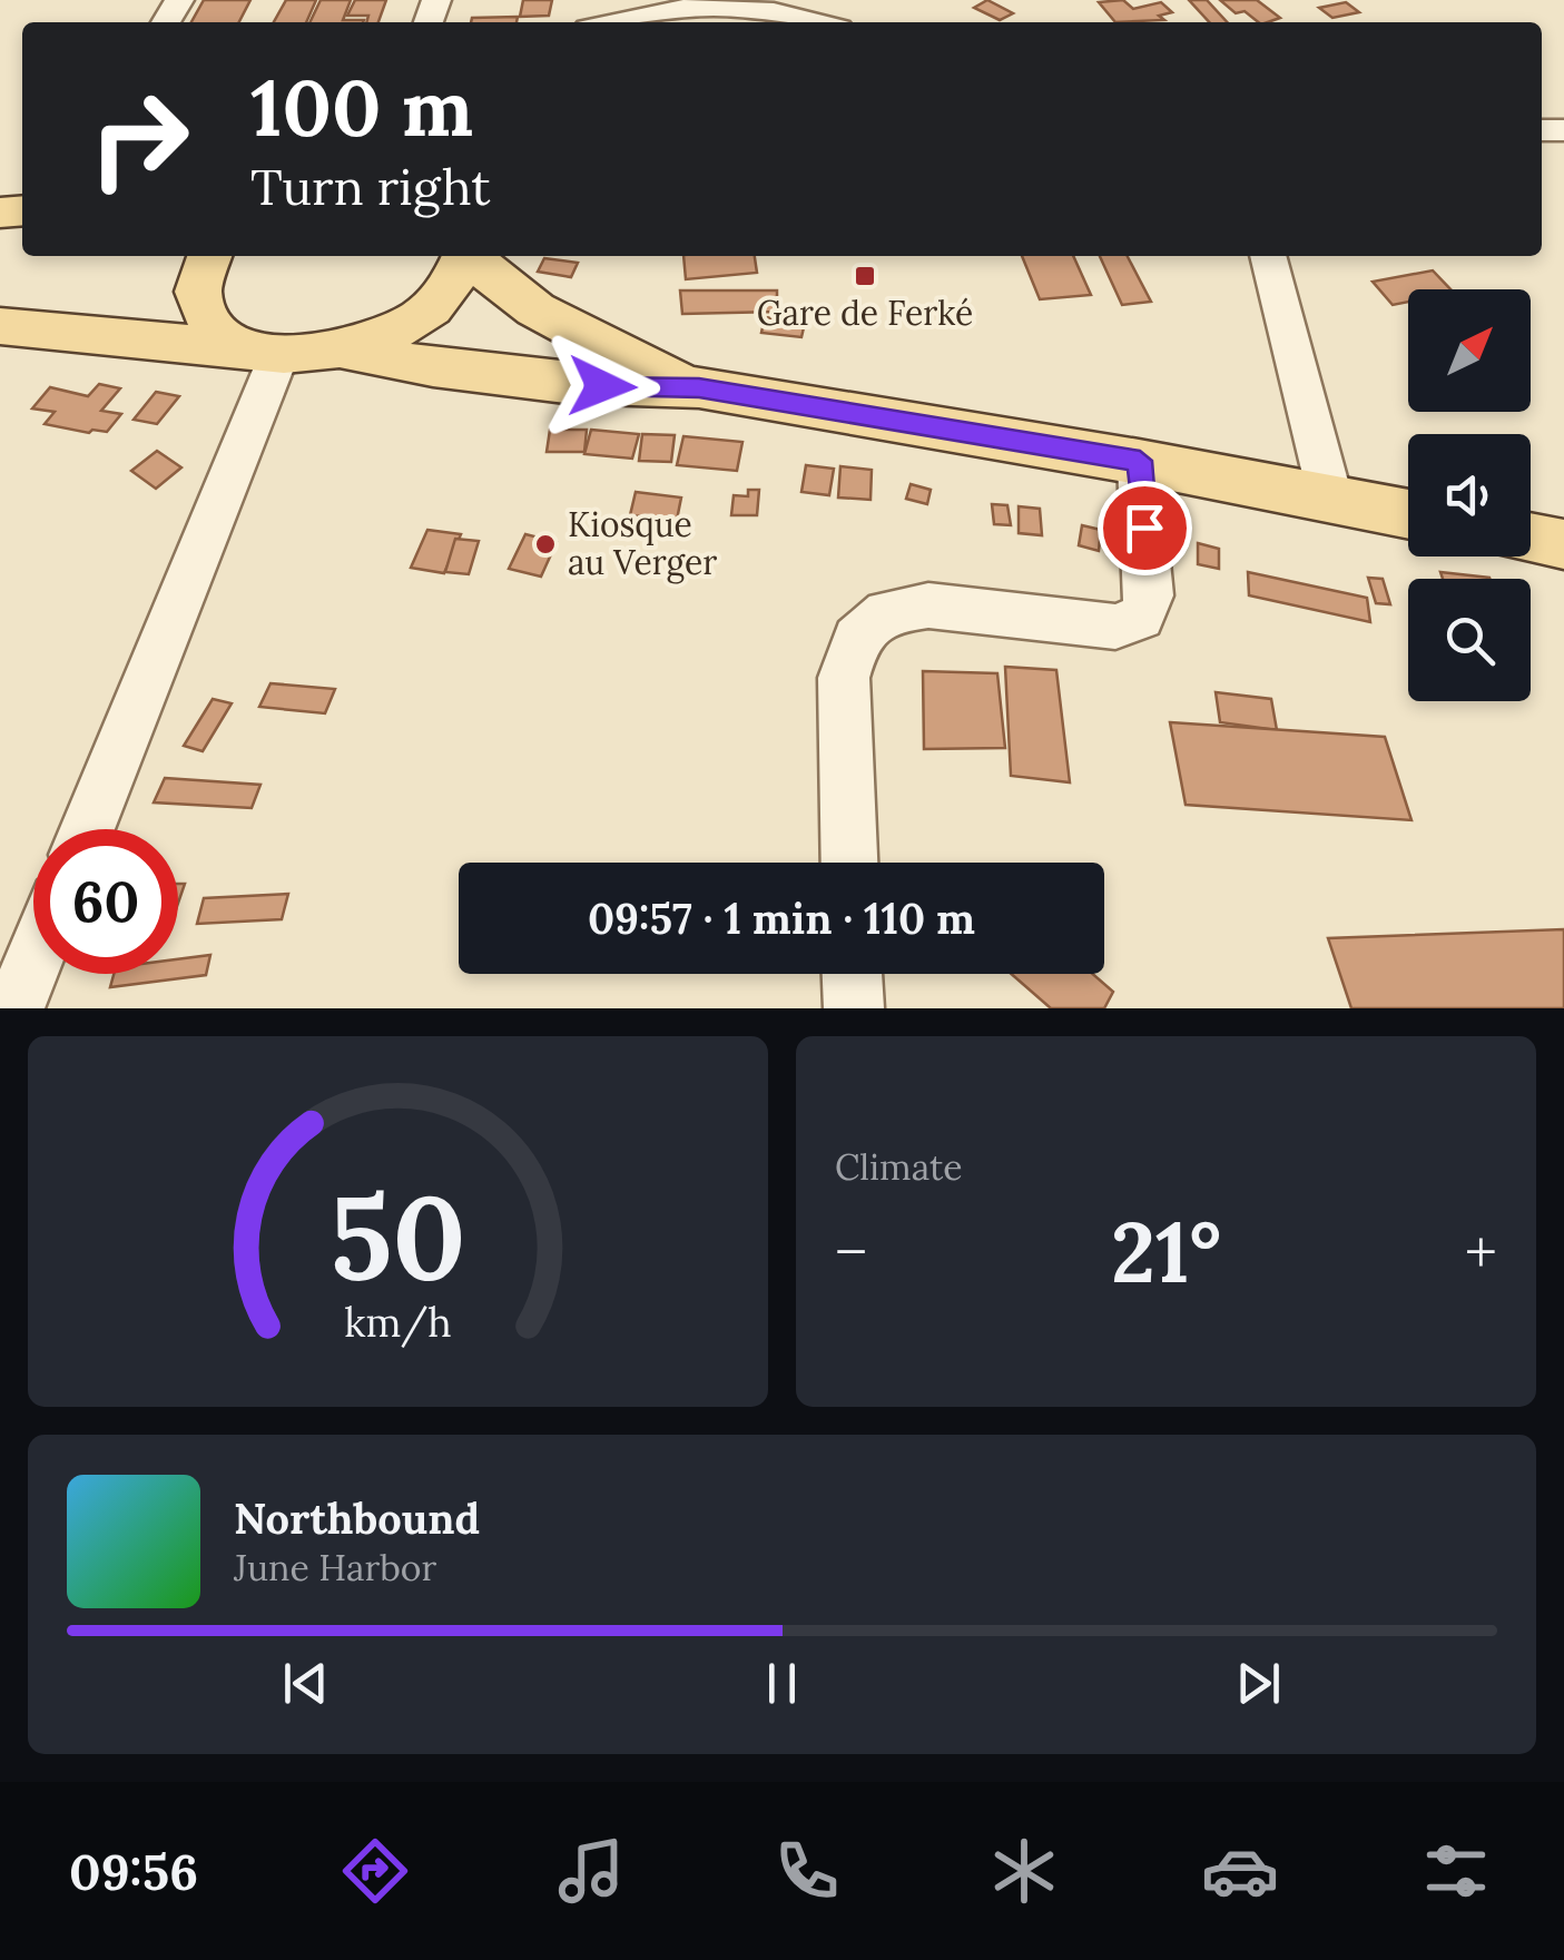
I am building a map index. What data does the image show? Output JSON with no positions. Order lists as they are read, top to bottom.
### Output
{
  "places": {
    "transit": ["Gare de Ferké"],
    "other": ["Kiosque au Verger"]
  },
  "north": "top right",
  "page": {
    "turn": ["100 m", "Turn right"],
    "limit": "60",
    "trip": "09:57 · 1 min · 110 m",
    "tile": "Climate",
    "heat": ["−", "21°", "+"],
    "song": ["Northbound", "June Harbor"],
    "tabs": "09:56",
    "gauge": ["50", "km/h"]
  }
}
